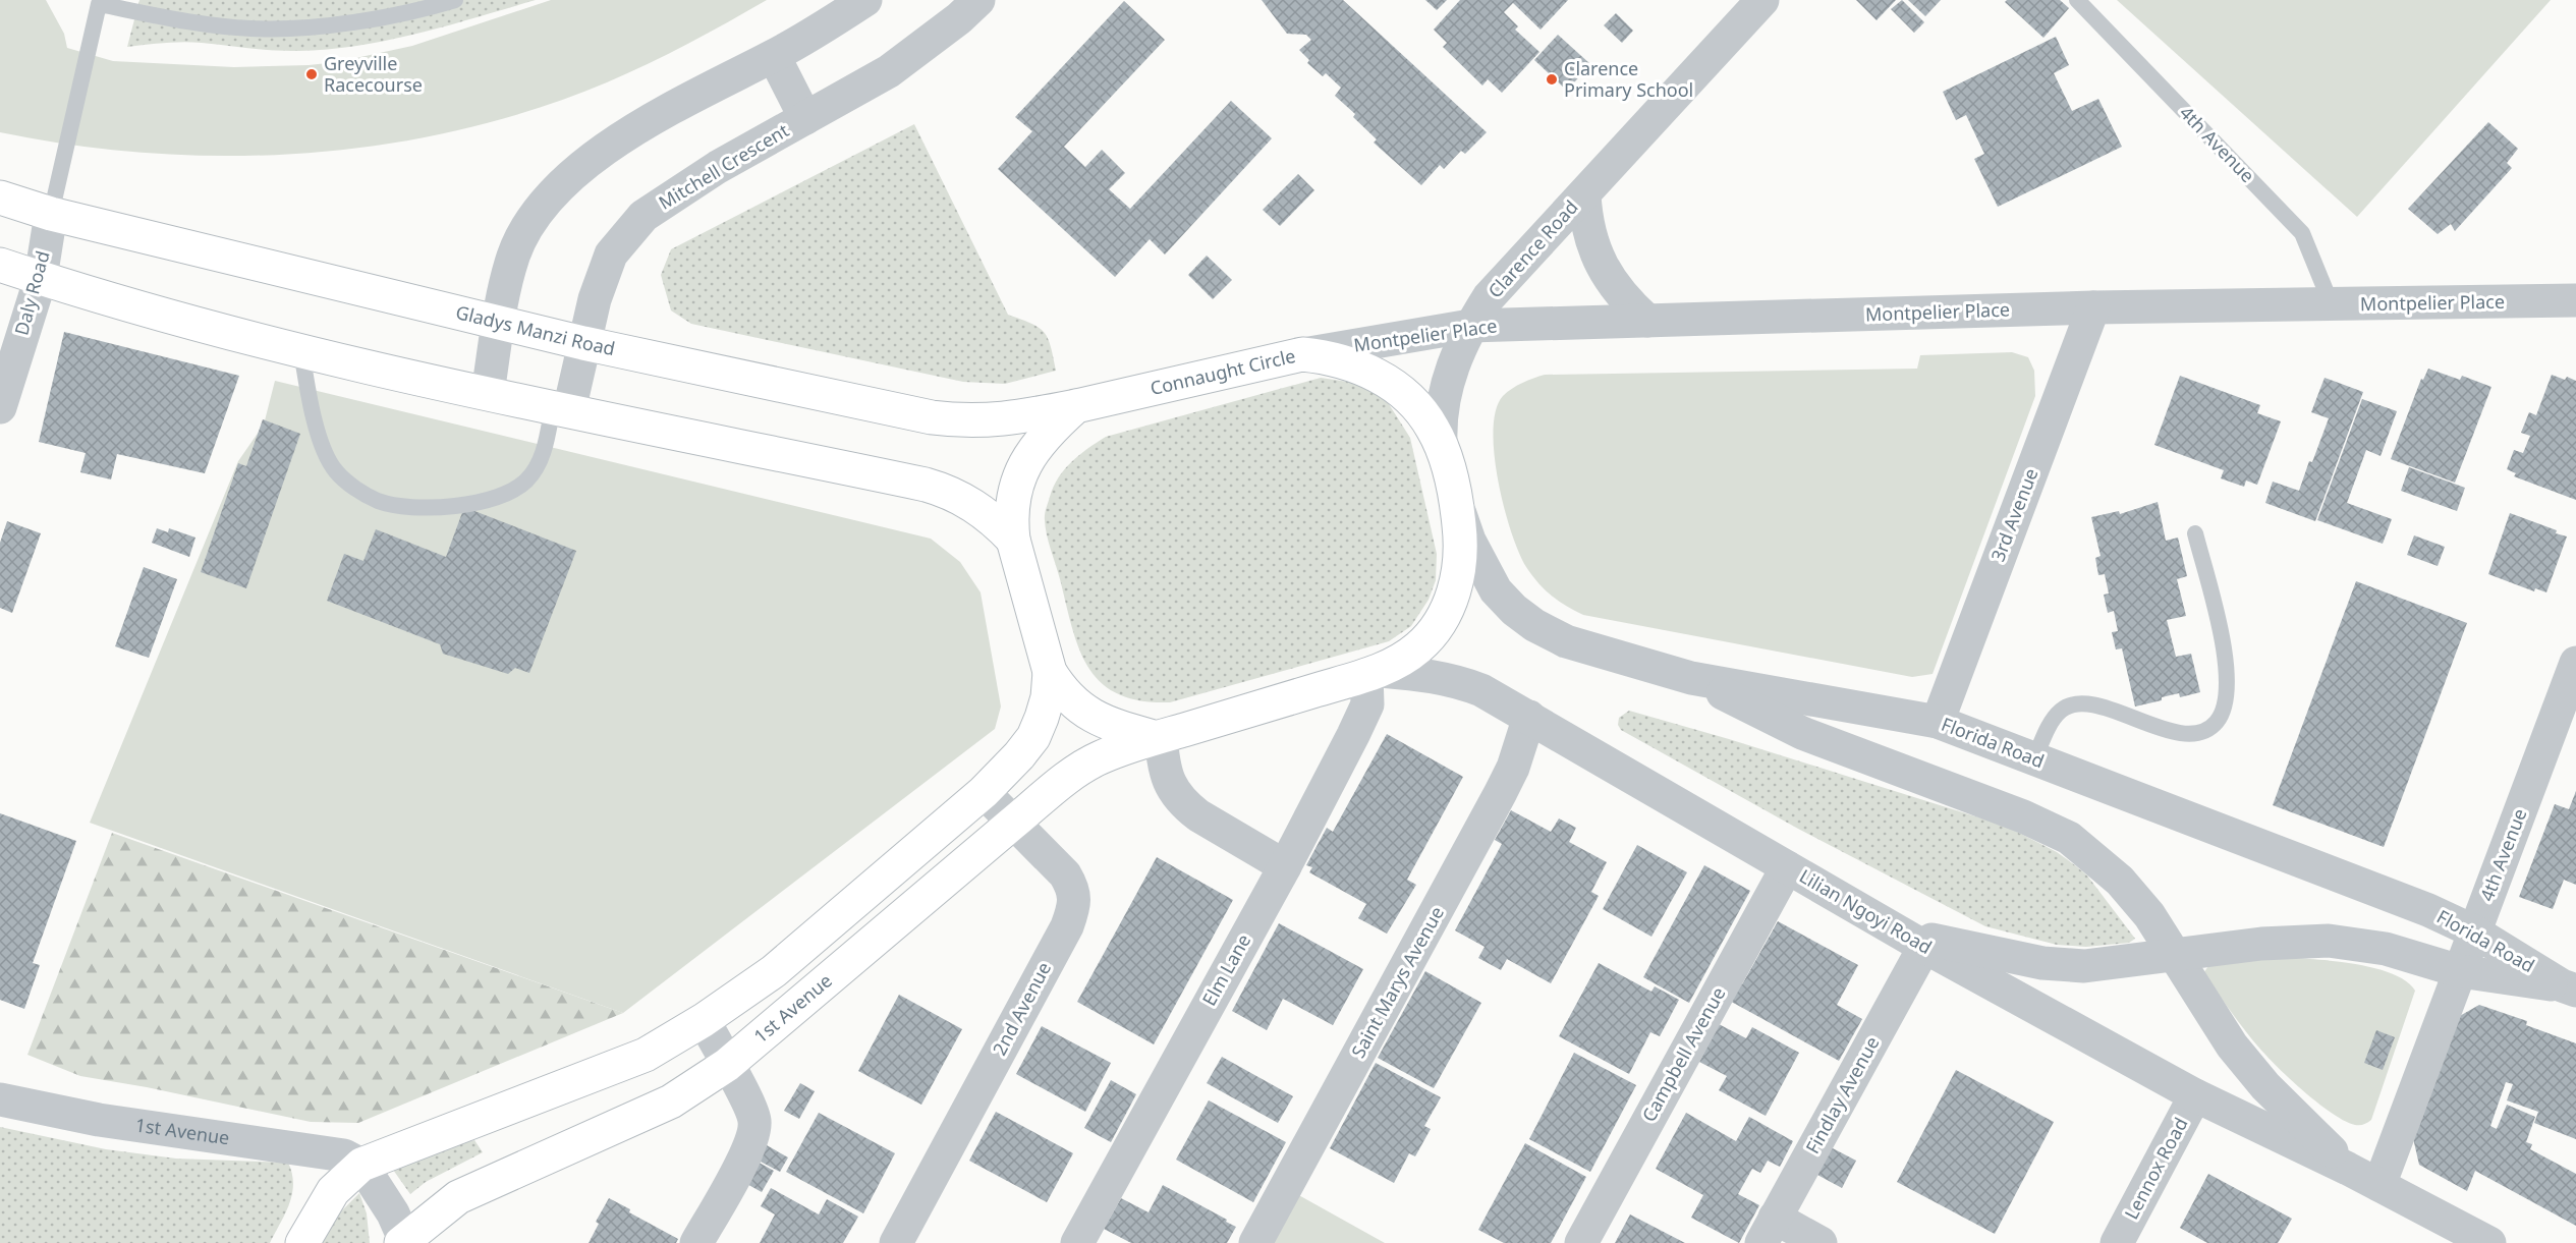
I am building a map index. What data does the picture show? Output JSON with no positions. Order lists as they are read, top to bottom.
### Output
{
  "streets": {
    "main road": ["Gladys Manzi Road", "Connaught Circle", "1st Avenue"],
    "street": [
      "4th Avenue",
      "Mitchell Crescent",
      "Clarence Road",
      "Daly Road",
      "Montpelier Place",
      "3rd Avenue",
      "Florida Road",
      "Lilian Ngoyi Road",
      "Elm Lane",
      "Saint Marys Avenue",
      "2nd Avenue",
      "Campbell Avenue",
      "Findlay Avenue",
      "Lennox Road"
    ]
  },
  "crossings": [
    ["4th Avenue", "Montpelier Place"],
    ["4th Avenue", "Florida Road"],
    ["4th Avenue", "Lilian Ngoyi Road"],
    ["Mitchell Crescent", "Gladys Manzi Road"],
    ["Clarence Road", "Montpelier Place"],
    ["Clarence Road", "Connaught Circle"],
    ["Daly Road", "Gladys Manzi Road"],
    ["Montpelier Place", "Connaught Circle"],
    ["Montpelier Place", "3rd Avenue"],
    ["Gladys Manzi Road", "Connaught Circle"],
    ["Connaught Circle", "Florida Road"],
    ["Connaught Circle", "Lilian Ngoyi Road"],
    ["Connaught Circle", "Elm Lane"],
    ["Connaught Circle", "1st Avenue"],
    ["3rd Avenue", "Florida Road"],
    ["Florida Road", "Lilian Ngoyi Road"],
    ["Lilian Ngoyi Road", "Elm Lane"],
    ["Lilian Ngoyi Road", "Saint Marys Avenue"],
    ["Lilian Ngoyi Road", "Campbell Avenue"],
    ["Lilian Ngoyi Road", "Findlay Avenue"],
    ["Lilian Ngoyi Road", "Lennox Road"],
    ["2nd Avenue", "1st Avenue"]
  ],
  "places": ["Greyville Racecourse", "Clarence Primary School"]
}
